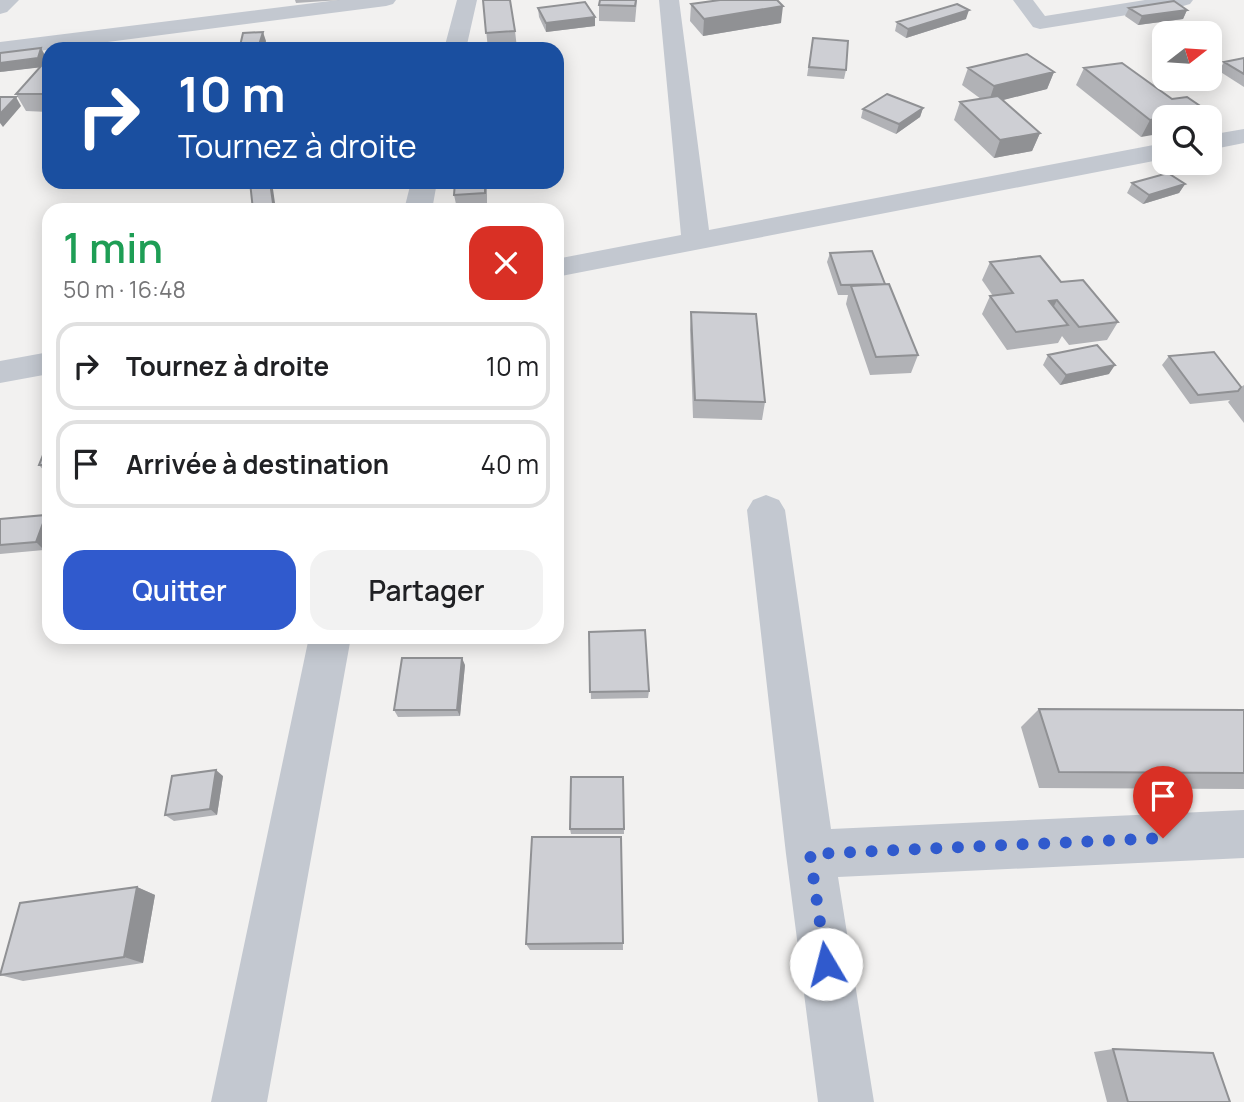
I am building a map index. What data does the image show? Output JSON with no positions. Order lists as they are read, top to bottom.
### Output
{
  "north": "right",
  "page": {
    "turn": ["10 m", "Tournez à droite"],
    "heading": ["1 min", "50 m · 16:48"],
    "list": [
      {
        "name": "Tournez à droite",
        "value": "10 m"
      },
      {
        "name": "Arrivée à destination",
        "value": "40 m"
      }
    ],
    "buttons": ["Quitter", "Partager"]
  }
}
